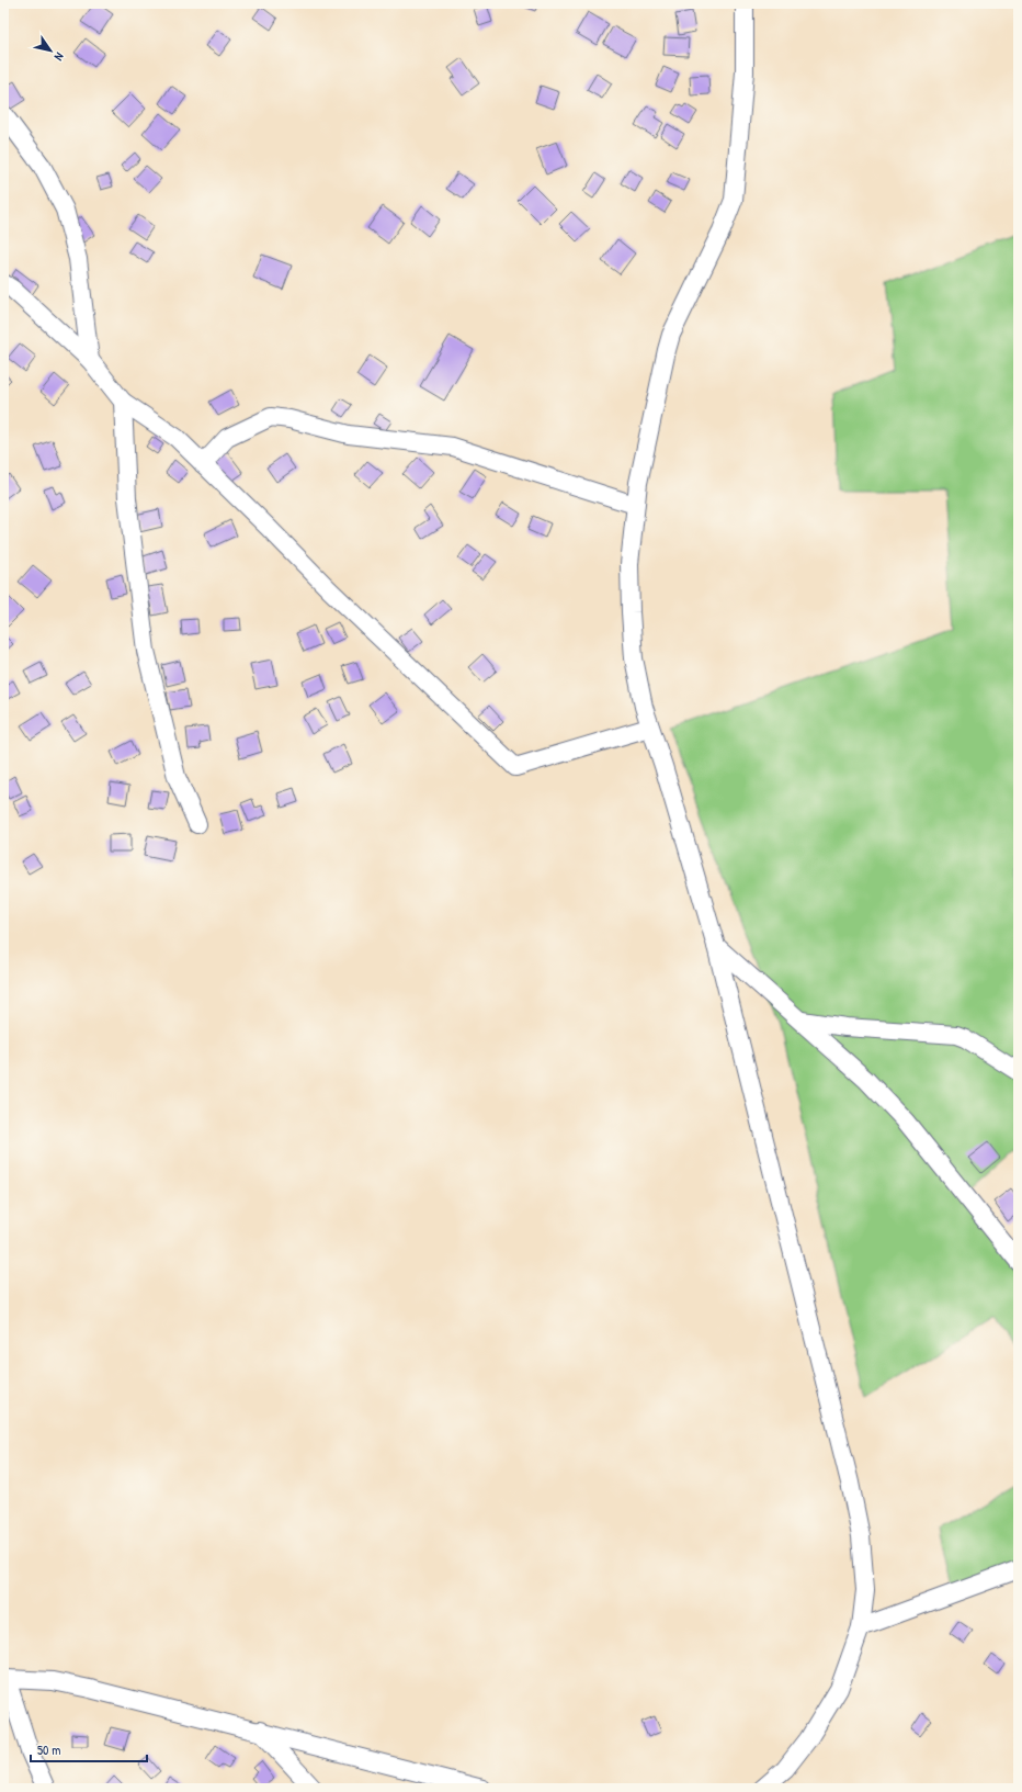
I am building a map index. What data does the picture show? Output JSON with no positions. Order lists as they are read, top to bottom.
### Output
{
  "scale_bar": "50 m",
  "north": "bottom right"
}
